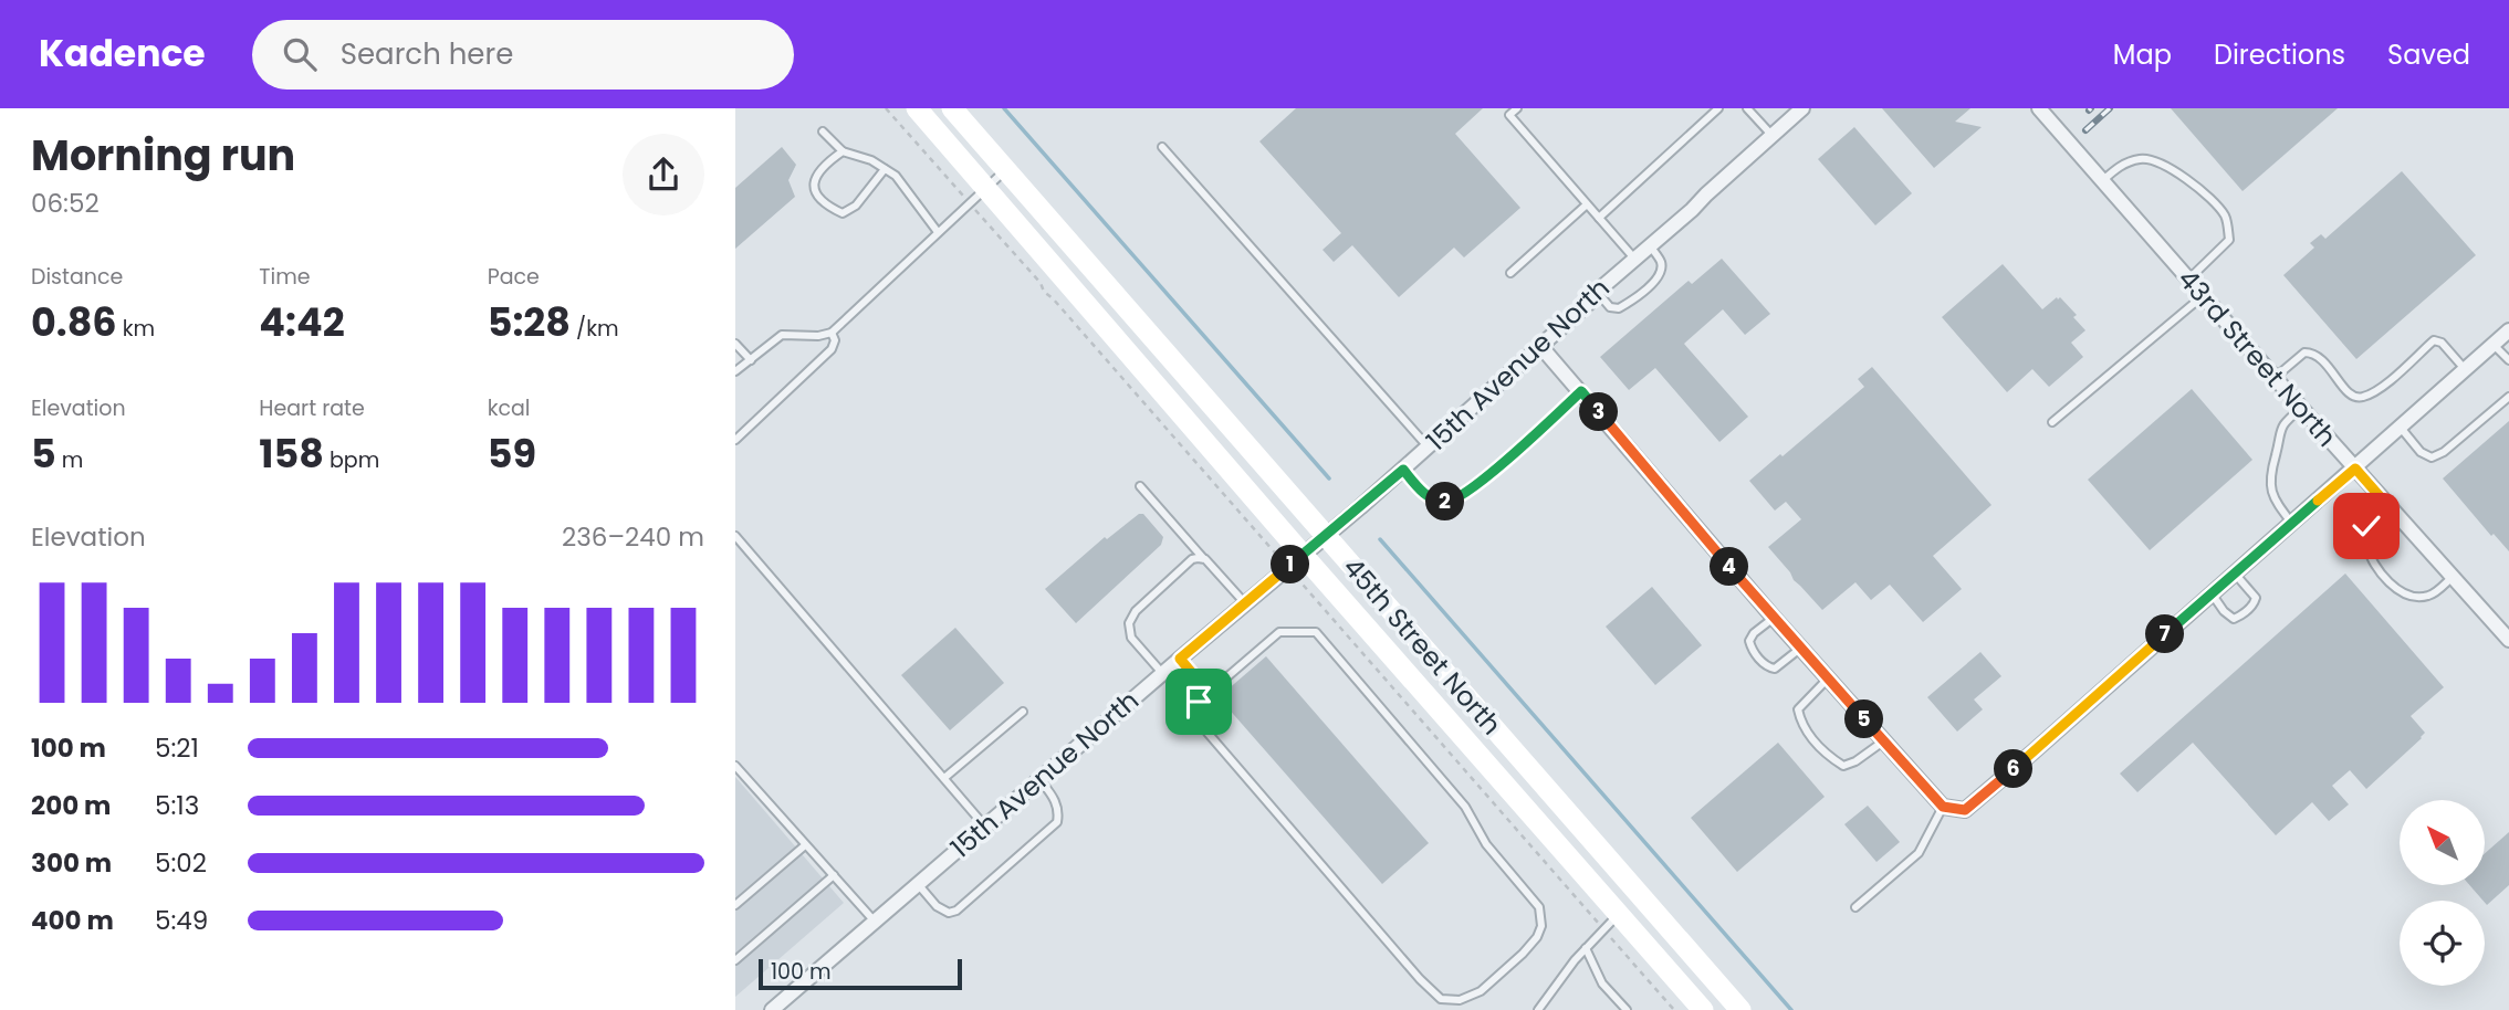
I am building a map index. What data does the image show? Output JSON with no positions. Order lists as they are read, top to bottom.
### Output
{
  "streets": {
    "main road": ["45th Street North"],
    "street": ["43rd Street North", "15th Avenue North"]
  },
  "crossings": [
    ["15th Avenue North", "45th Street North"]
  ],
  "scale_bar": "100 m",
  "north": "top left",
  "page": {
    "header": "Kadence",
    "search": "Search here",
    "nav": ["Map", "Directions", "Saved"],
    "heading": ["Morning run", "06:52"],
    "stats": [
      ["Distance", "0.86 km"],
      ["Time", "4:42"],
      ["Pace", "5:28 /km"],
      ["Elevation", "5 m"],
      ["Heart rate", "158 bpm"],
      ["kcal", "59"]
    ],
    "pins": [
      "3",
      "2",
      "1",
      "4",
      "7",
      "5",
      "6"
    ],
    "chart": ["Elevation", "236–240 m"],
    "list": [
      {
        "name": "100 m",
        "note": "5:21"
      },
      {
        "name": "200 m",
        "note": "5:13"
      },
      {
        "name": "300 m",
        "note": "5:02"
      },
      {
        "name": "400 m",
        "note": "5:49"
      }
    ],
    "scale": "100 m"
  }
}
